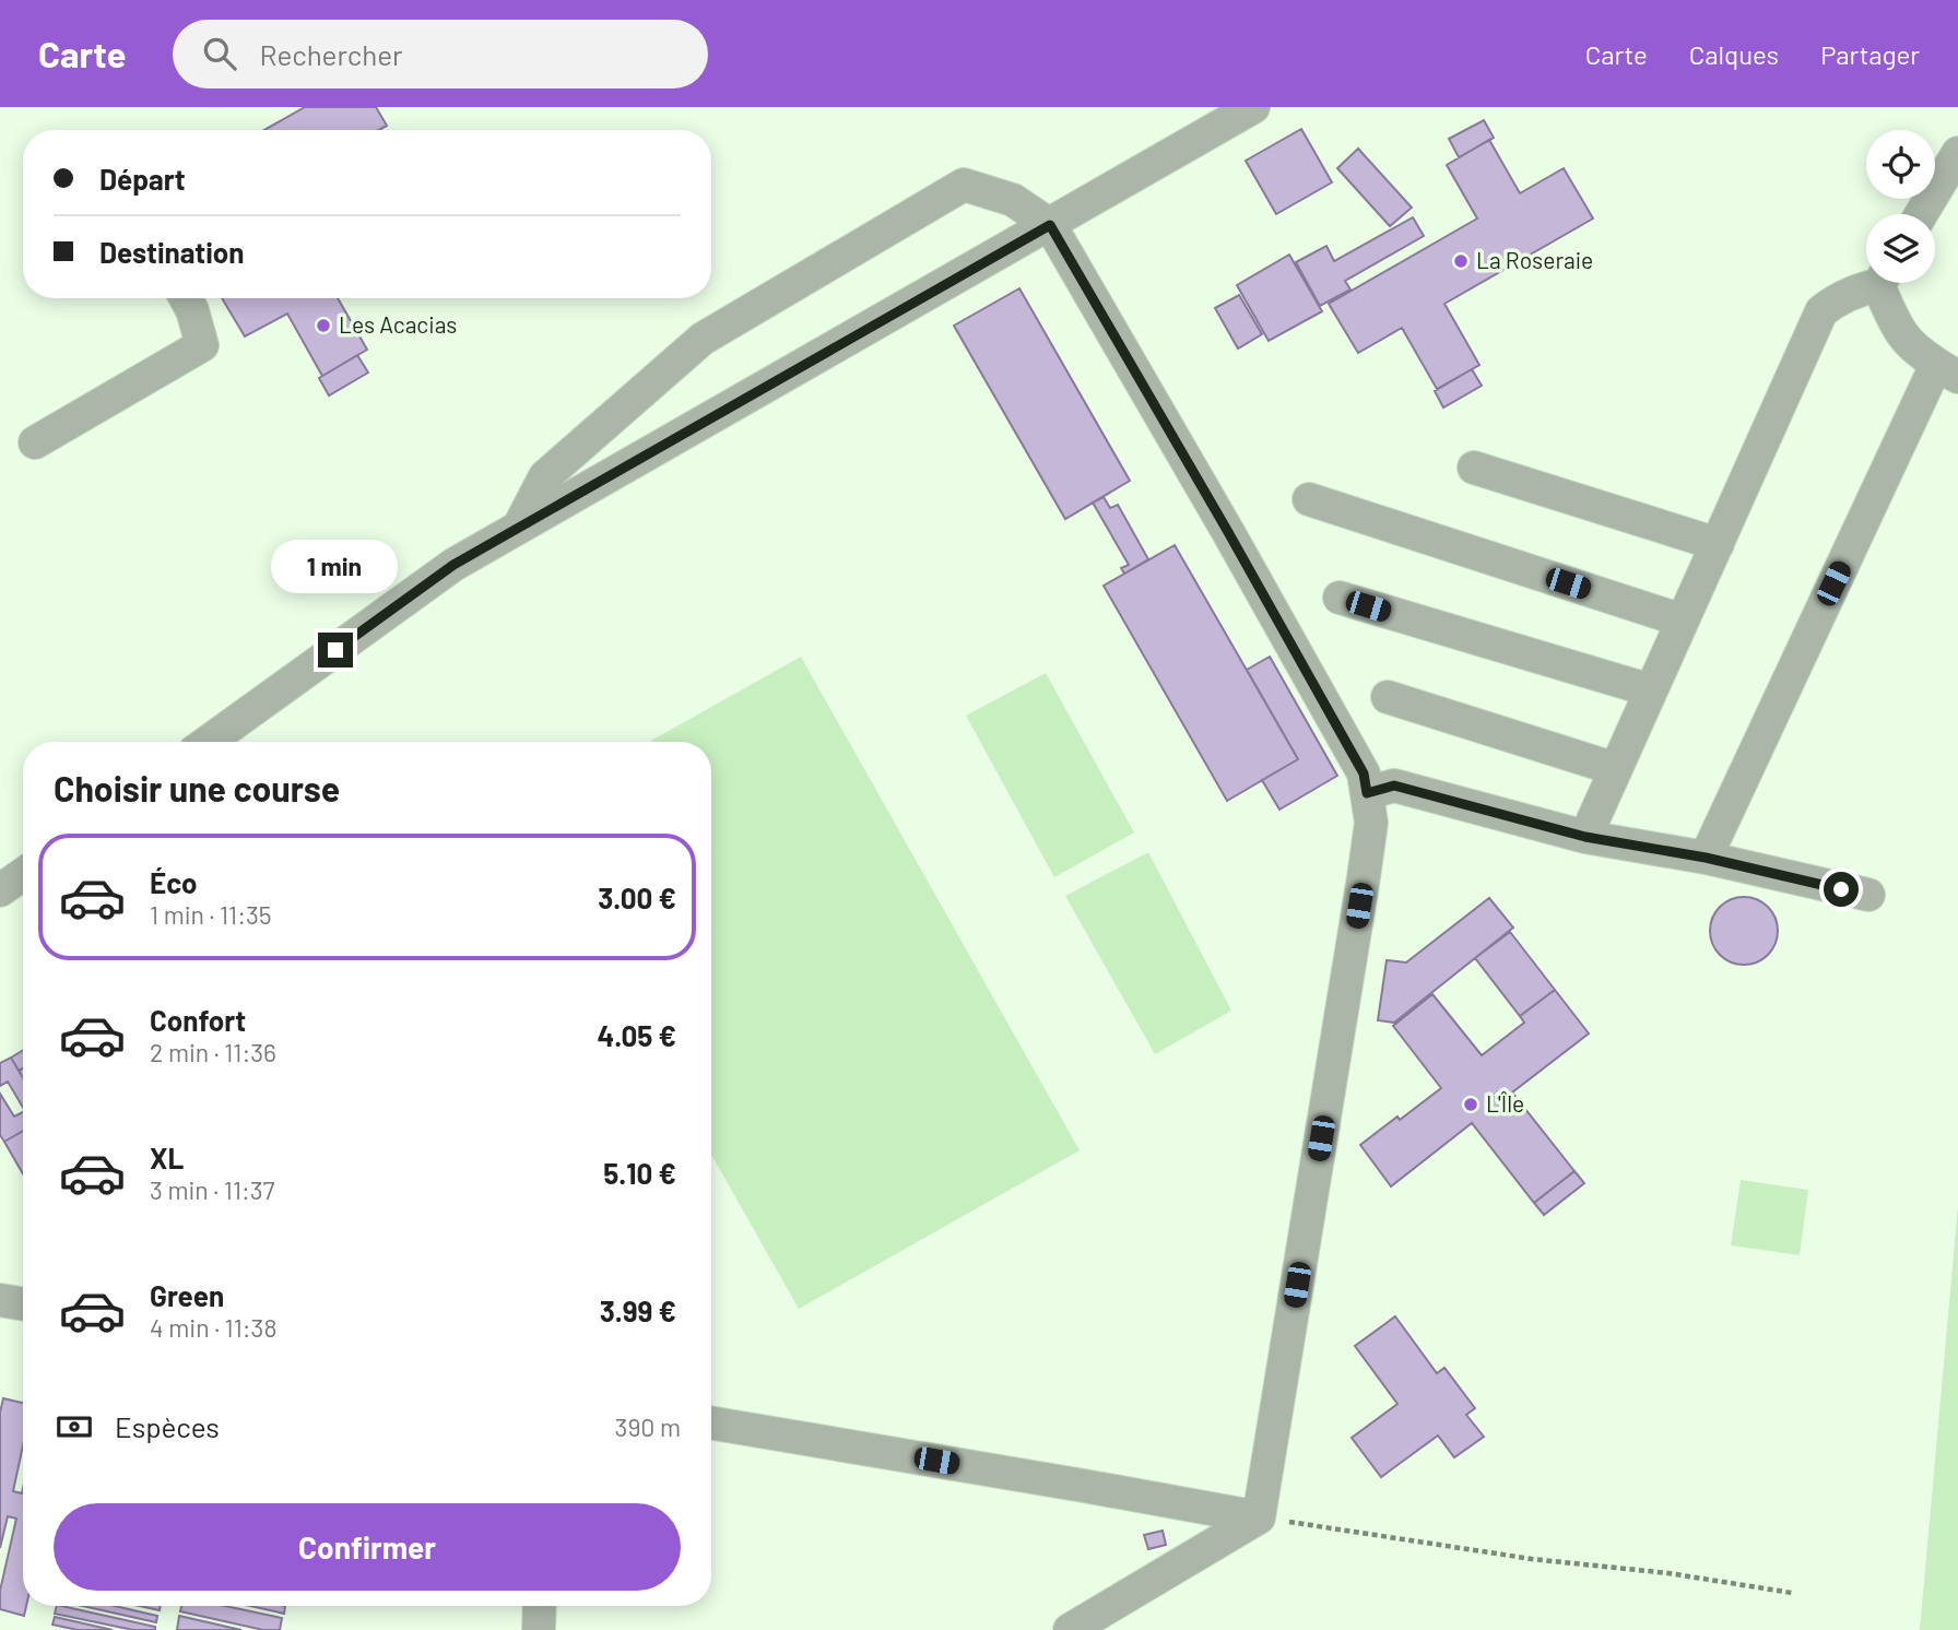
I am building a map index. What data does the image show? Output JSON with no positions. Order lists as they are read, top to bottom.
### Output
{
  "places": ["La Roseraie", "Les Acacias", "L'Île"],
  "page": {
    "header": "Carte",
    "search": "Rechercher",
    "nav": ["Carte", "Calques", "Partager"],
    "banner": ["Départ", "Destination"],
    "bubble": "1 min",
    "heading": "Choisir une course",
    "list": [
      {
        "name": "Éco",
        "note": "1 min · 11:35",
        "value": "3.00 €"
      },
      {
        "name": "Confort",
        "note": "2 min · 11:36",
        "value": "4.05 €"
      },
      {
        "name": "XL",
        "note": "3 min · 11:37",
        "value": "5.10 €"
      },
      {
        "name": "Green",
        "note": "4 min · 11:38",
        "value": "3.99 €"
      }
    ],
    "pay": ["Espèces", "390 m"],
    "buttons": "Confirmer"
  }
}
